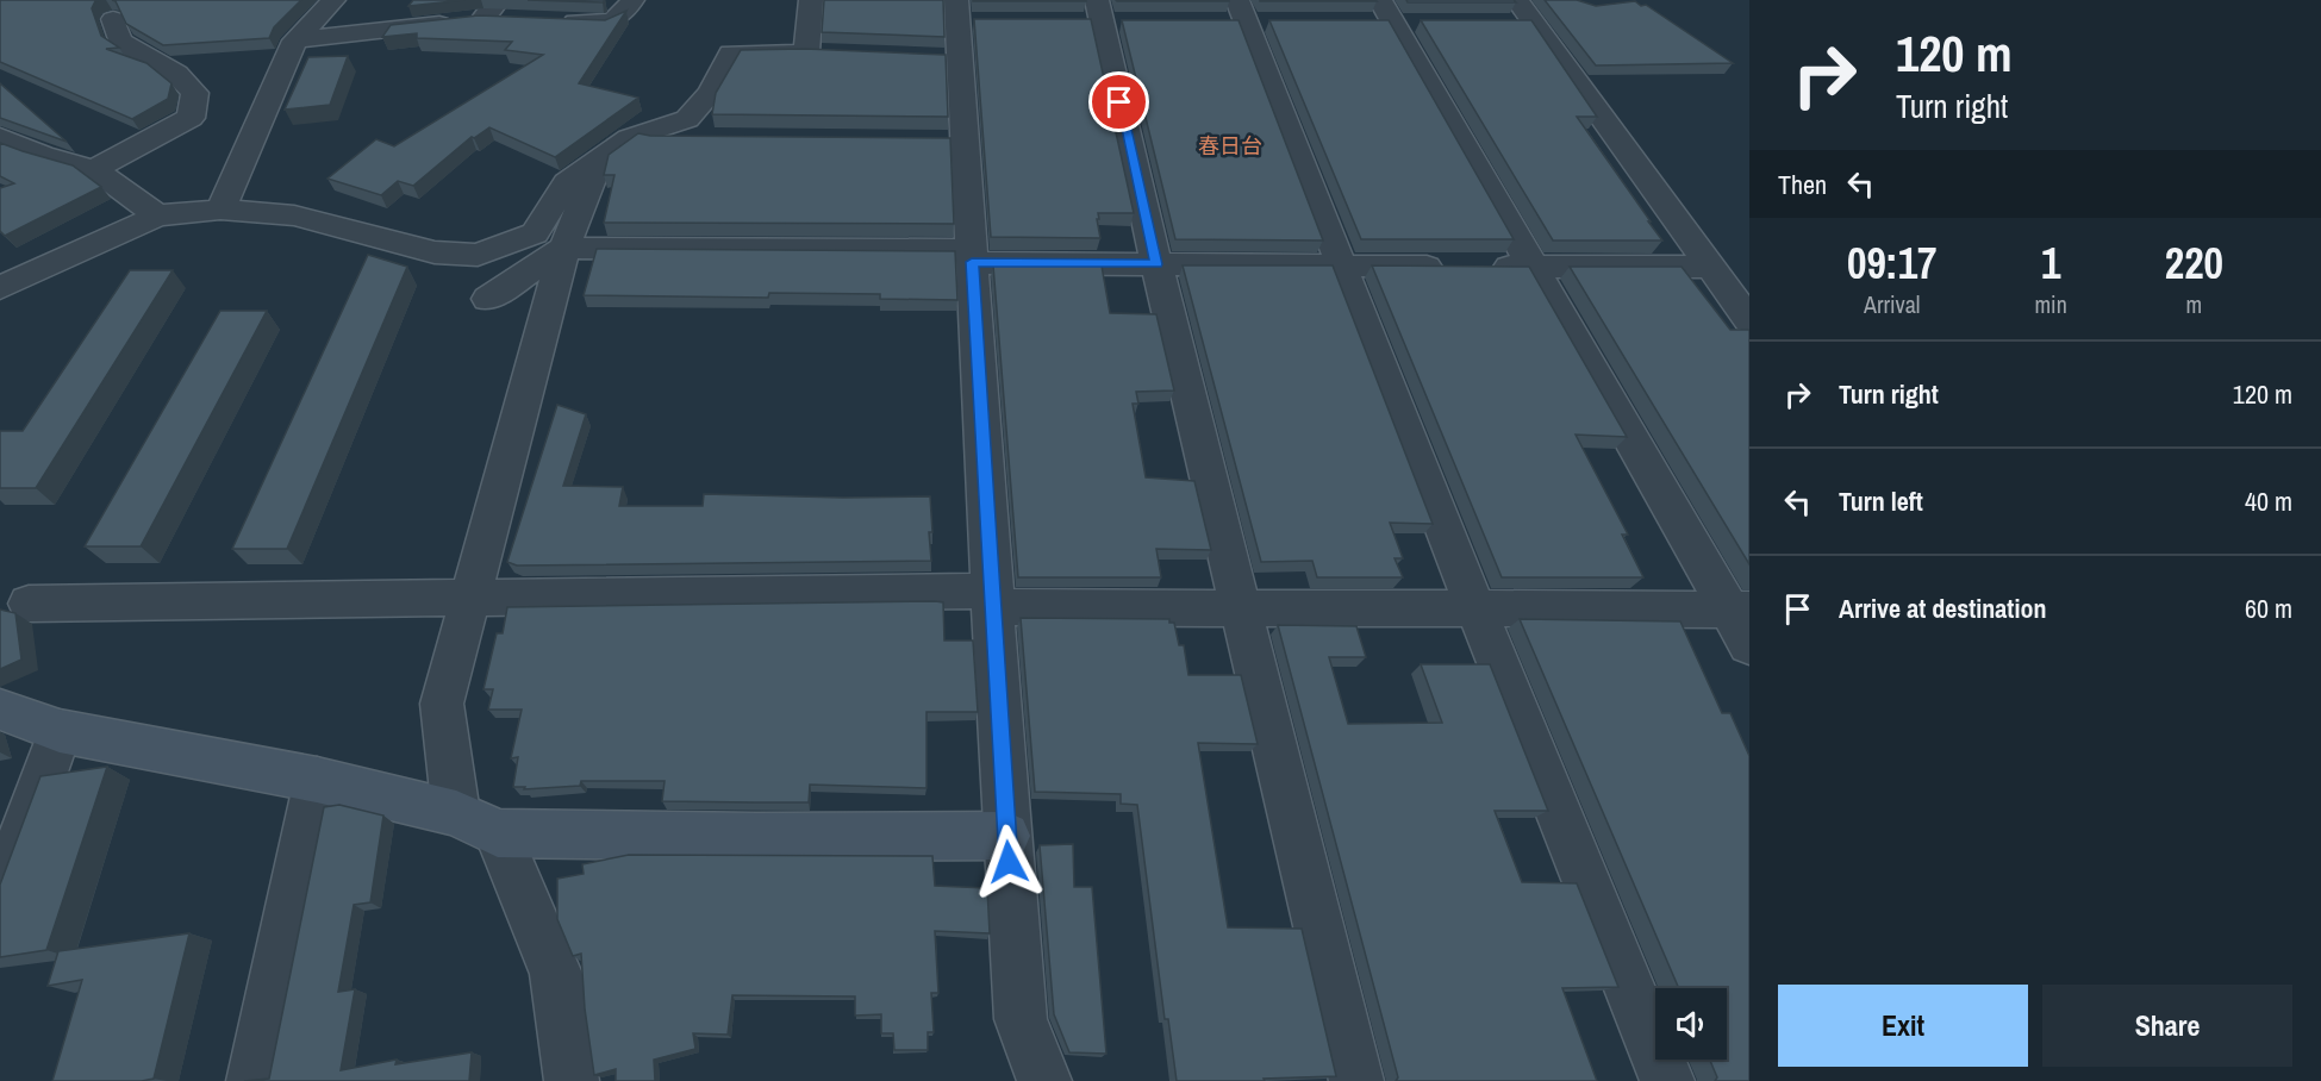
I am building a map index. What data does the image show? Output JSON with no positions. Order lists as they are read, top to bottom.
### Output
{
  "districts": ["春日台"],
  "page": {
    "turn": ["120 m", "Turn right"],
    "then": "Then",
    "eta": [
      "09:17",
      "Arrival",
      "1",
      "min",
      "220",
      "m"
    ],
    "list": [
      {
        "name": "Turn right",
        "value": "120 m"
      },
      {
        "name": "Turn left",
        "value": "40 m"
      },
      {
        "name": "Arrive at destination",
        "value": "60 m"
      }
    ],
    "buttons": ["Exit", "Share"]
  }
}
